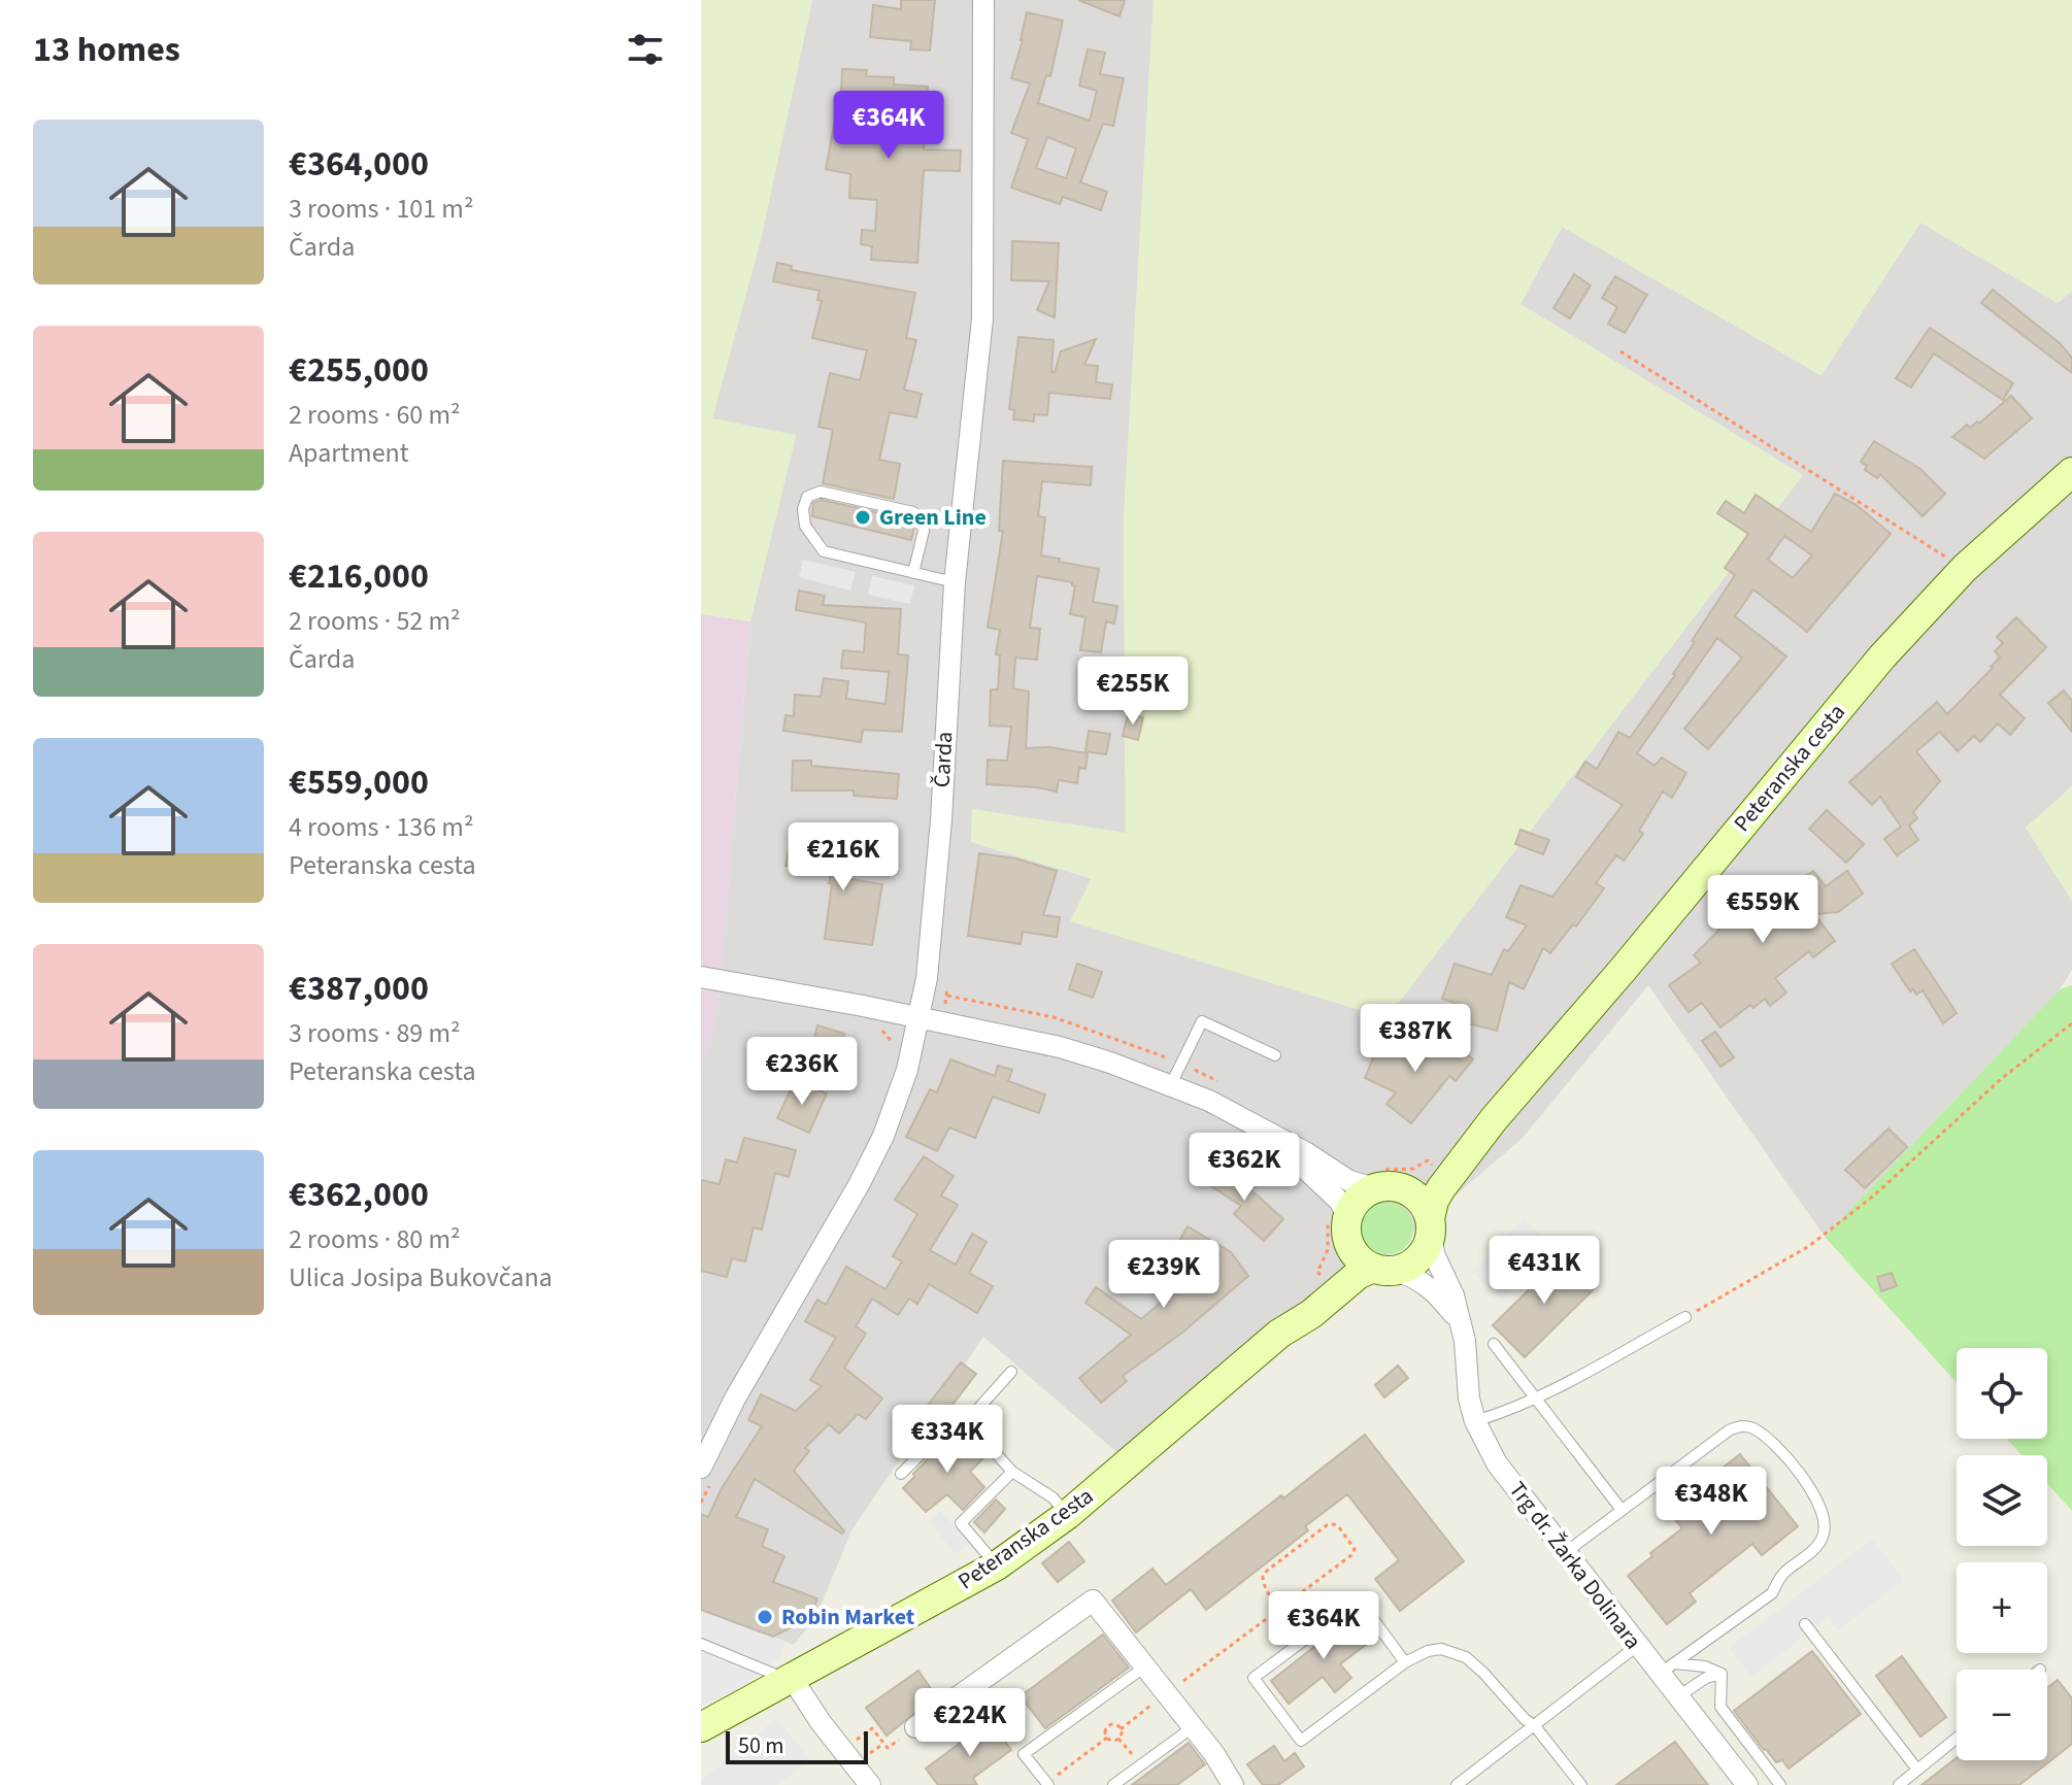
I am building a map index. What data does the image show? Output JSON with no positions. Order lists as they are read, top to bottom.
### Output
{
  "streets": {
    "main road": ["Peteranska cesta"],
    "street": ["Čarda", "Trg dr. Žarka Dolinara"]
  },
  "crossings": [
    ["Peteranska cesta", "Trg dr. Žarka Dolinara"]
  ],
  "places": ["Green Line", "Robin Market"],
  "scale_bar": "50 m",
  "page": {
    "heading": "13 homes",
    "price": [
      "€364K",
      "€255K",
      "€216K",
      "€559K",
      "€387K",
      "€236K",
      "€362K",
      "€431K",
      "€239K",
      "€334K",
      "€348K",
      "€364K",
      "€224K"
    ],
    "list": [
      {
        "name": "€364,000",
        "note": "3 rooms · 101 m² · Čarda"
      },
      {
        "name": "€255,000",
        "note": "2 rooms · 60 m² · Apartment"
      },
      {
        "name": "€216,000",
        "note": "2 rooms · 52 m² · Čarda"
      },
      {
        "name": "€559,000",
        "note": "4 rooms · 136 m² · Peteranska cesta"
      },
      {
        "name": "€387,000",
        "note": "3 rooms · 89 m² · Peteranska cesta"
      },
      {
        "name": "€362,000",
        "note": "2 rooms · 80 m² · Ulica Josipa Bukovčana"
      }
    ],
    "map_buttons": ["+", "−"],
    "scale": "50 m"
  }
}
